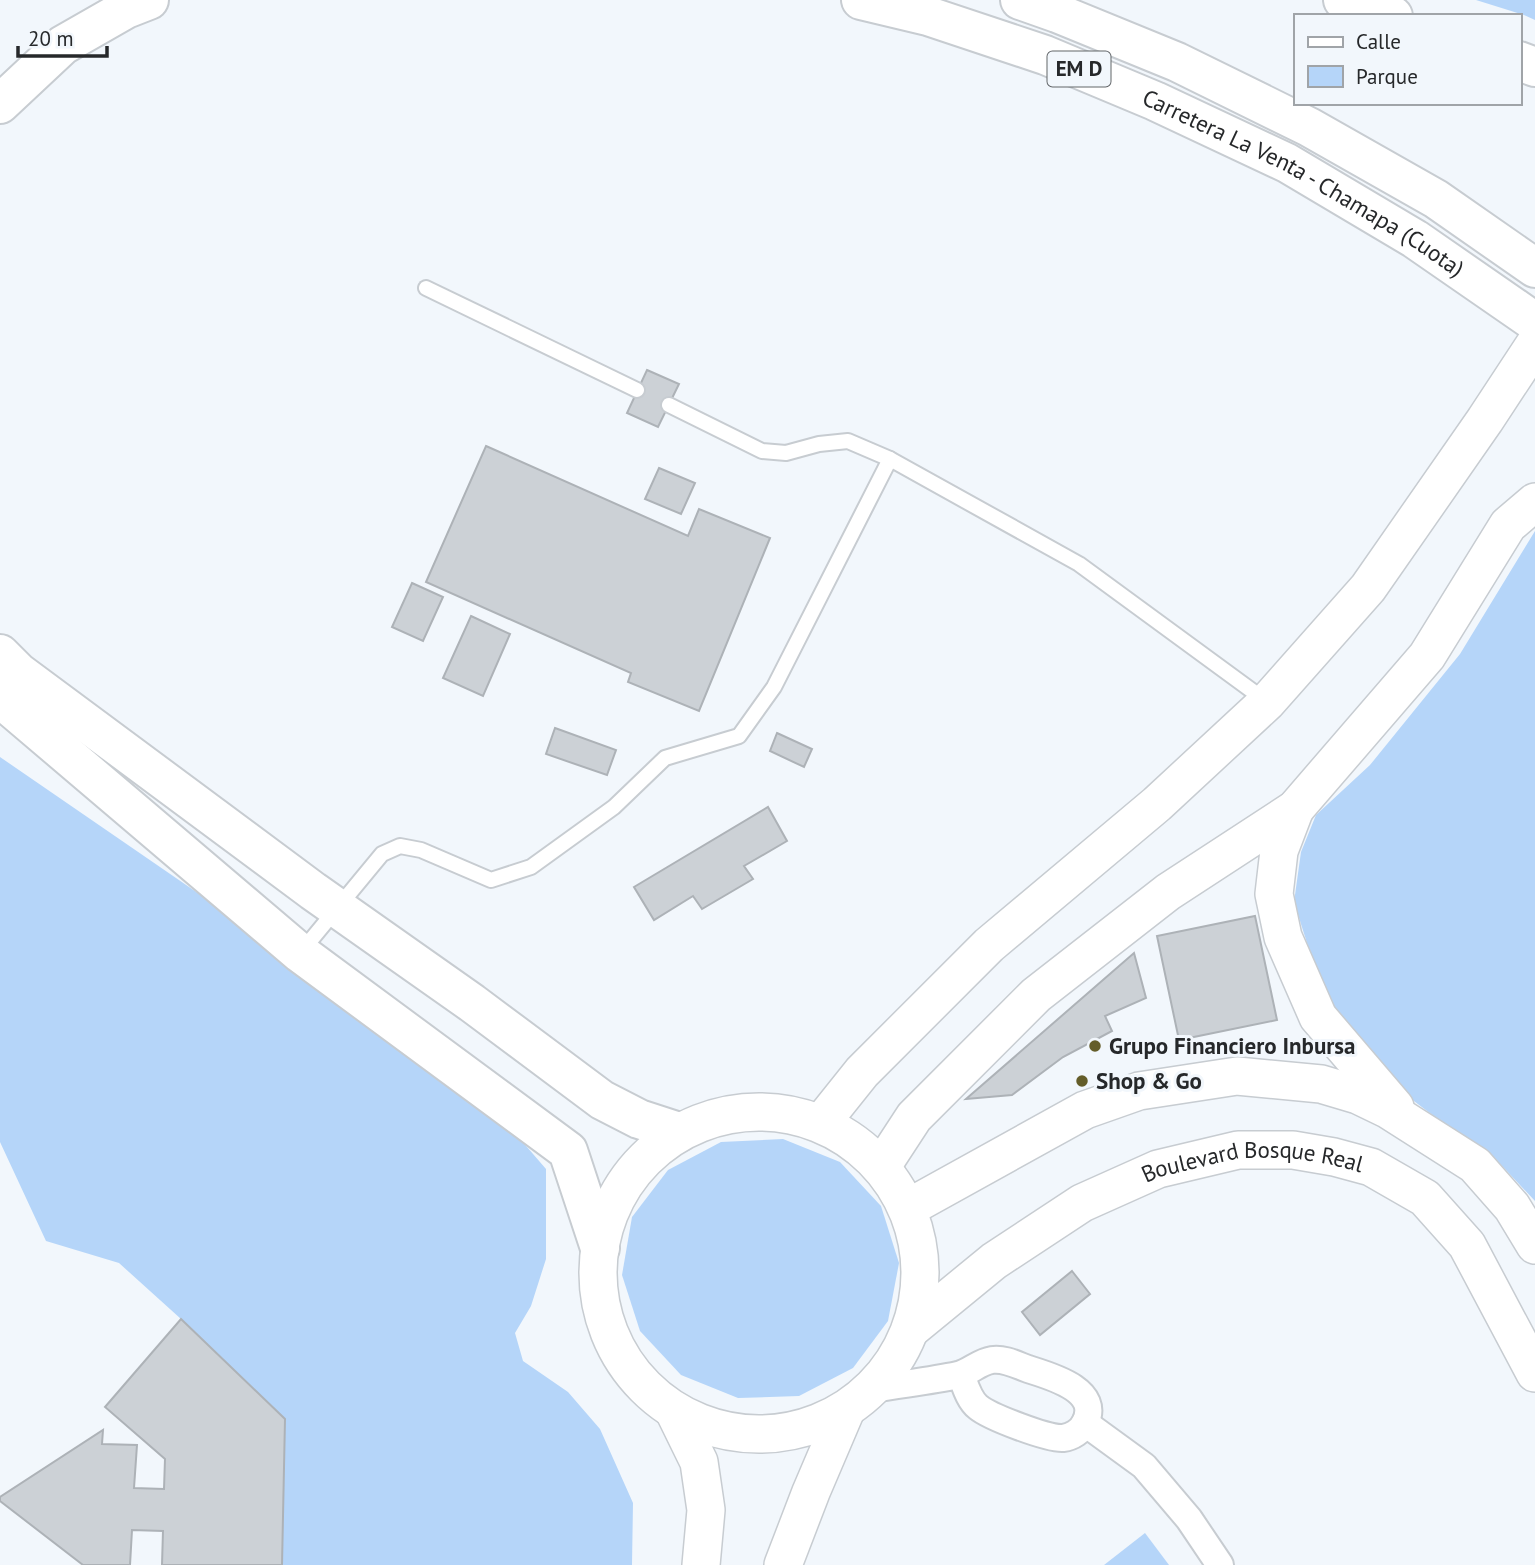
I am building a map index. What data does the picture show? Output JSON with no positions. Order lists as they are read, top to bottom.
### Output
{
  "streets": {
    "highway": ["EM D", "Carretera La Venta - Chamapa (Cuota)"],
    "main road": ["Boulevard Bosque Real"]
  },
  "places": ["Grupo Financiero Inbursa", "Shop & Go"],
  "legend": ["Calle", "Parque"],
  "scale_bar": "20 m"
}
